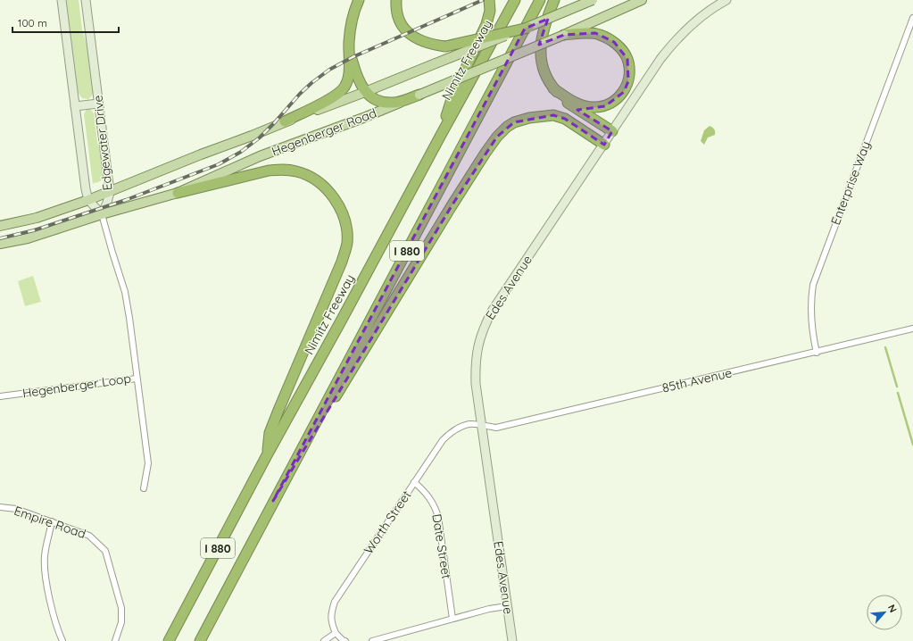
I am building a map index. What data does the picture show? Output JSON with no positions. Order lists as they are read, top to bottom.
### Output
{
  "streets": {
    "highway": ["Nimitz Freeway", "I 880"],
    "main road": ["Hegenberger Road"],
    "street": [
      "Edgewater Drive",
      "Enterprise Way",
      "Edes Avenue",
      "85th Avenue",
      "Hegenberger Loop",
      "Empire Road",
      "Worth Street",
      "Date Street"
    ]
  },
  "crossings": [
    ["Hegenberger Road", "Edgewater Drive"],
    ["Hegenberger Road", "Hegenberger Loop"],
    ["Edgewater Drive", "Hegenberger Loop"],
    ["Enterprise Way", "85th Avenue"],
    ["Edes Avenue", "85th Avenue"],
    ["Edes Avenue", "Worth Street"],
    ["85th Avenue", "Worth Street"],
    ["Worth Street", "Date Street"]
  ],
  "scale_bar": "100 m",
  "north": "top right"
}
